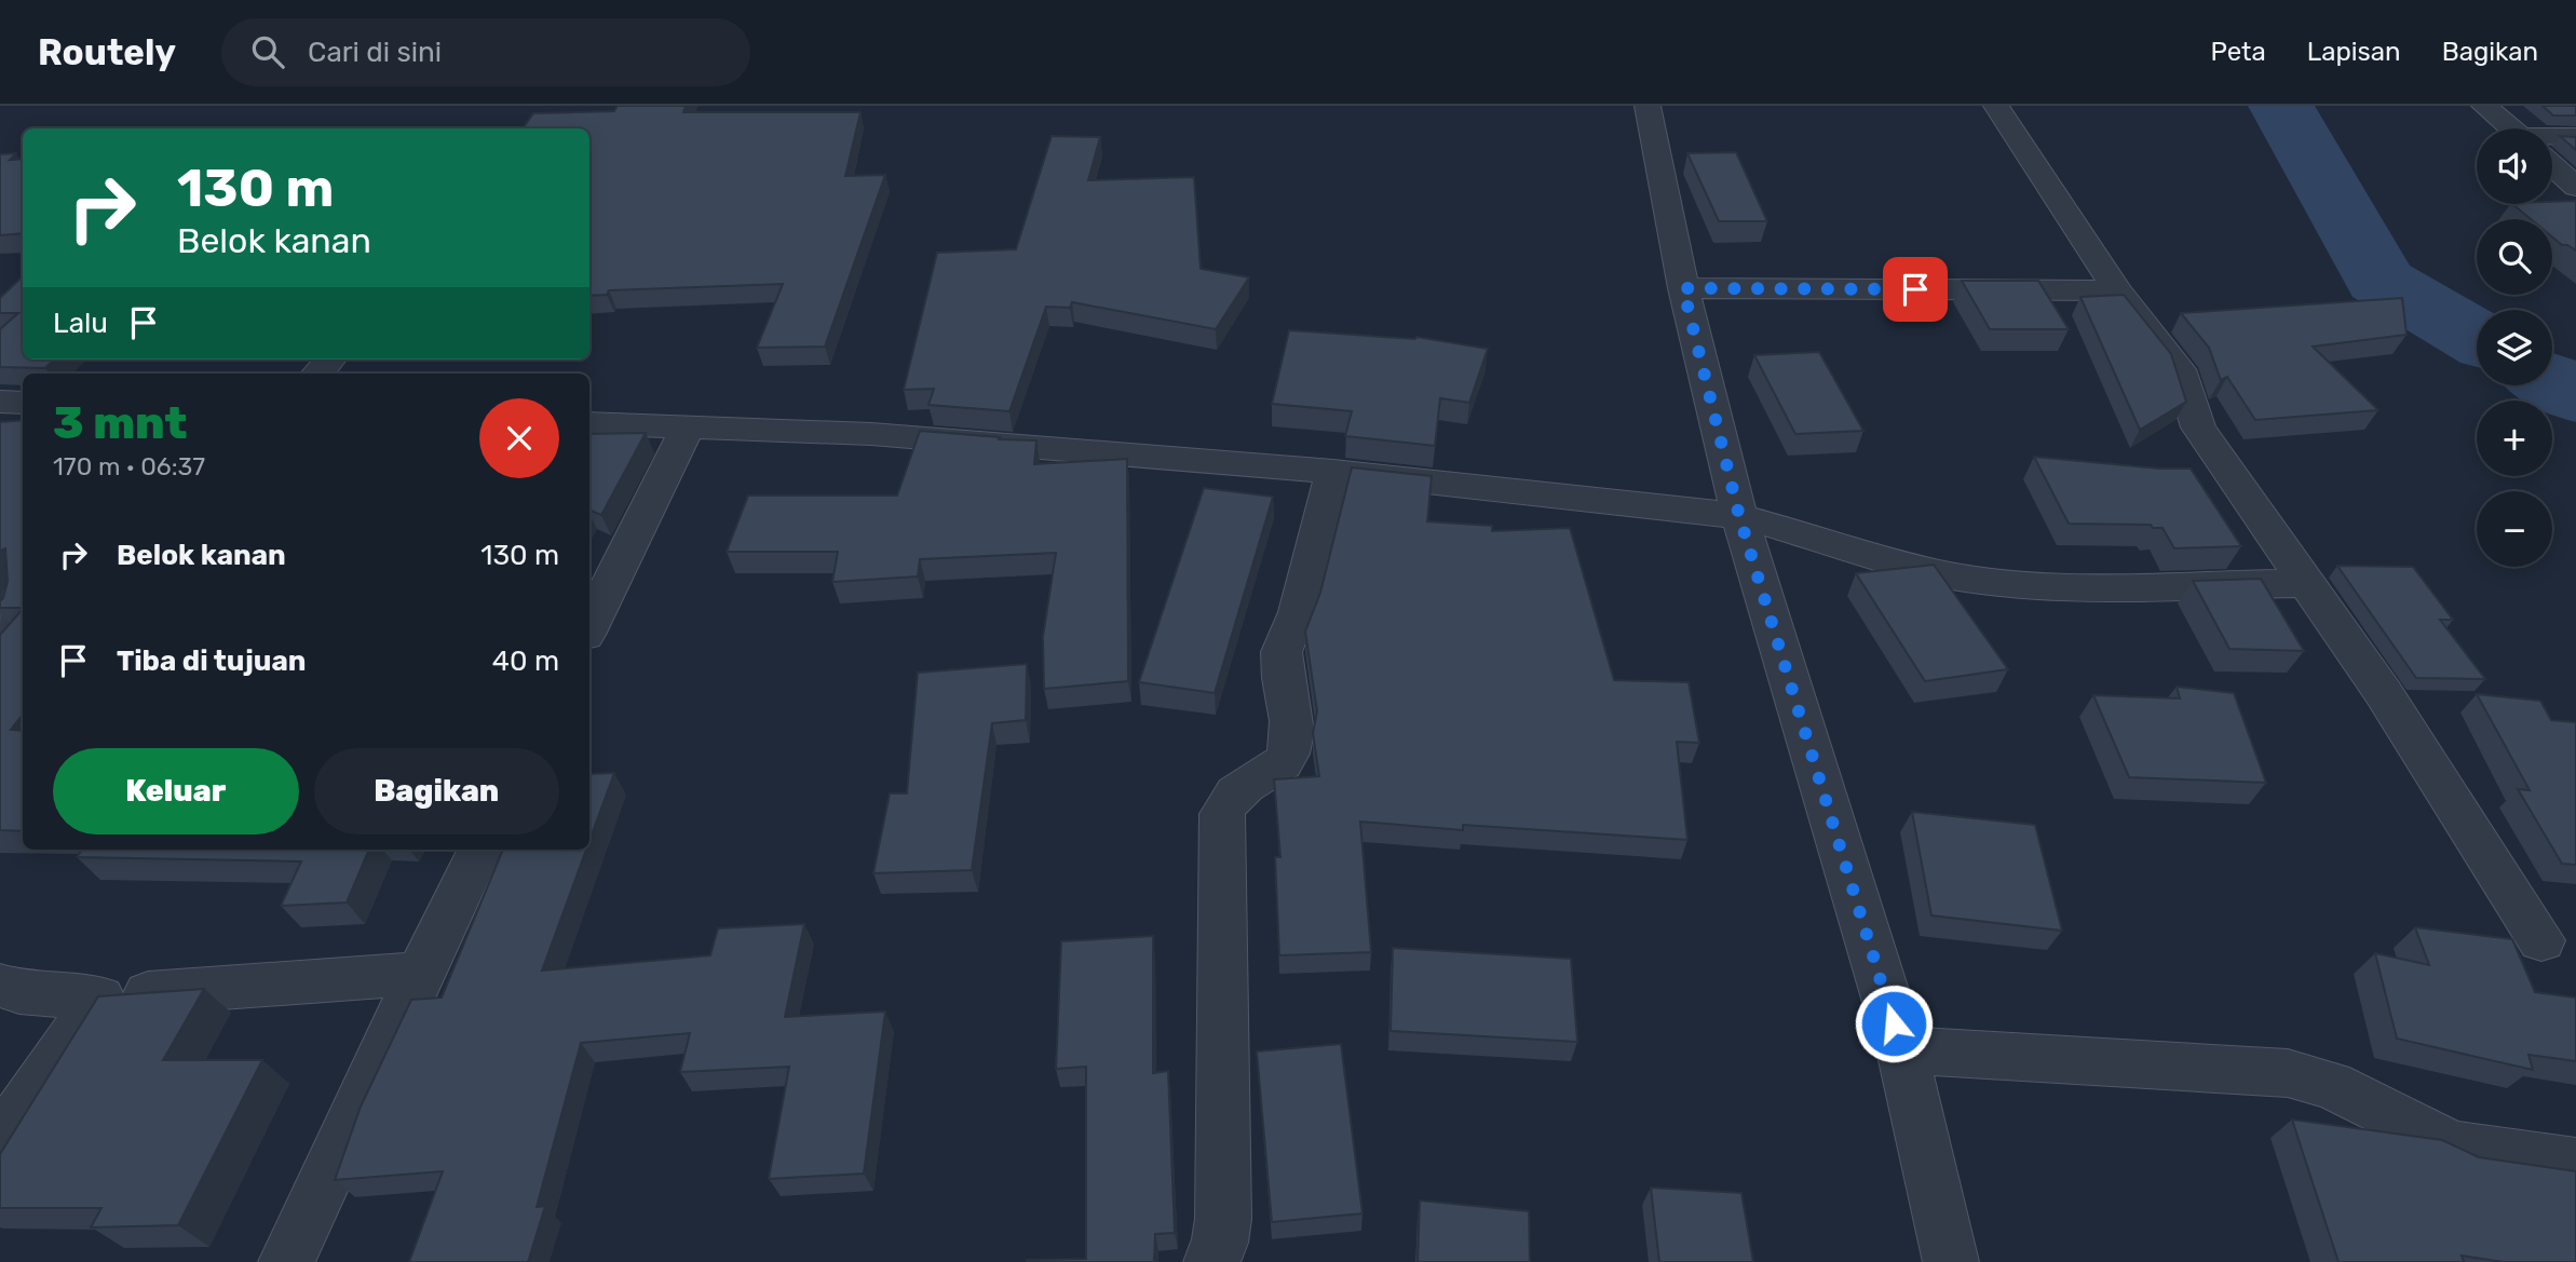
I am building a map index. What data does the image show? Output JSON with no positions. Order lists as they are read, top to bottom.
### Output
{
  "page": {
    "header": "Routely",
    "search": "Cari di sini",
    "nav": ["Peta", "Lapisan", "Bagikan"],
    "map_buttons": ["+", "−"],
    "turn": ["130 m", "Belok kanan"],
    "then": "Lalu",
    "heading": ["3 mnt", "170 m · 06:37"],
    "list": [
      {
        "name": "Belok kanan",
        "value": "130 m"
      },
      {
        "name": "Tiba di tujuan",
        "value": "40 m"
      }
    ],
    "buttons": ["Keluar", "Bagikan"]
  }
}
